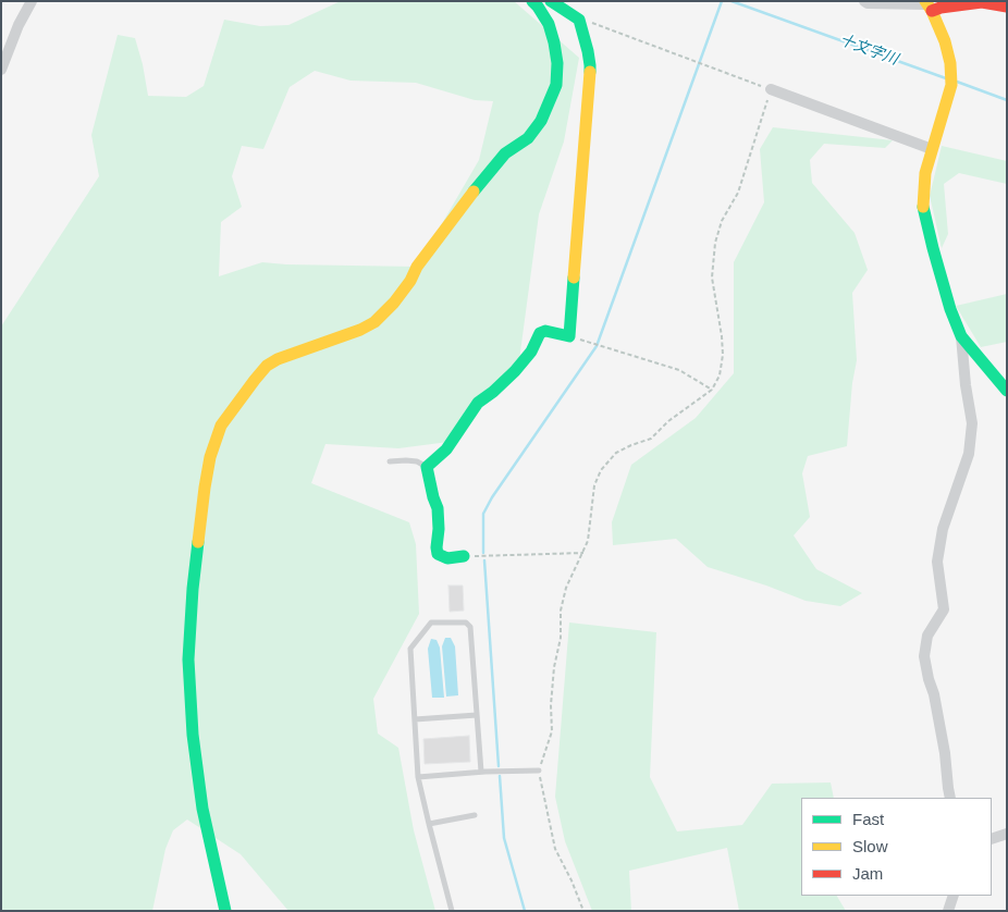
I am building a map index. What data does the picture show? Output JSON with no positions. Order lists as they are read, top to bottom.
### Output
{
  "water": ["十文字川"],
  "legend": ["Fast", "Slow", "Jam"]
}
